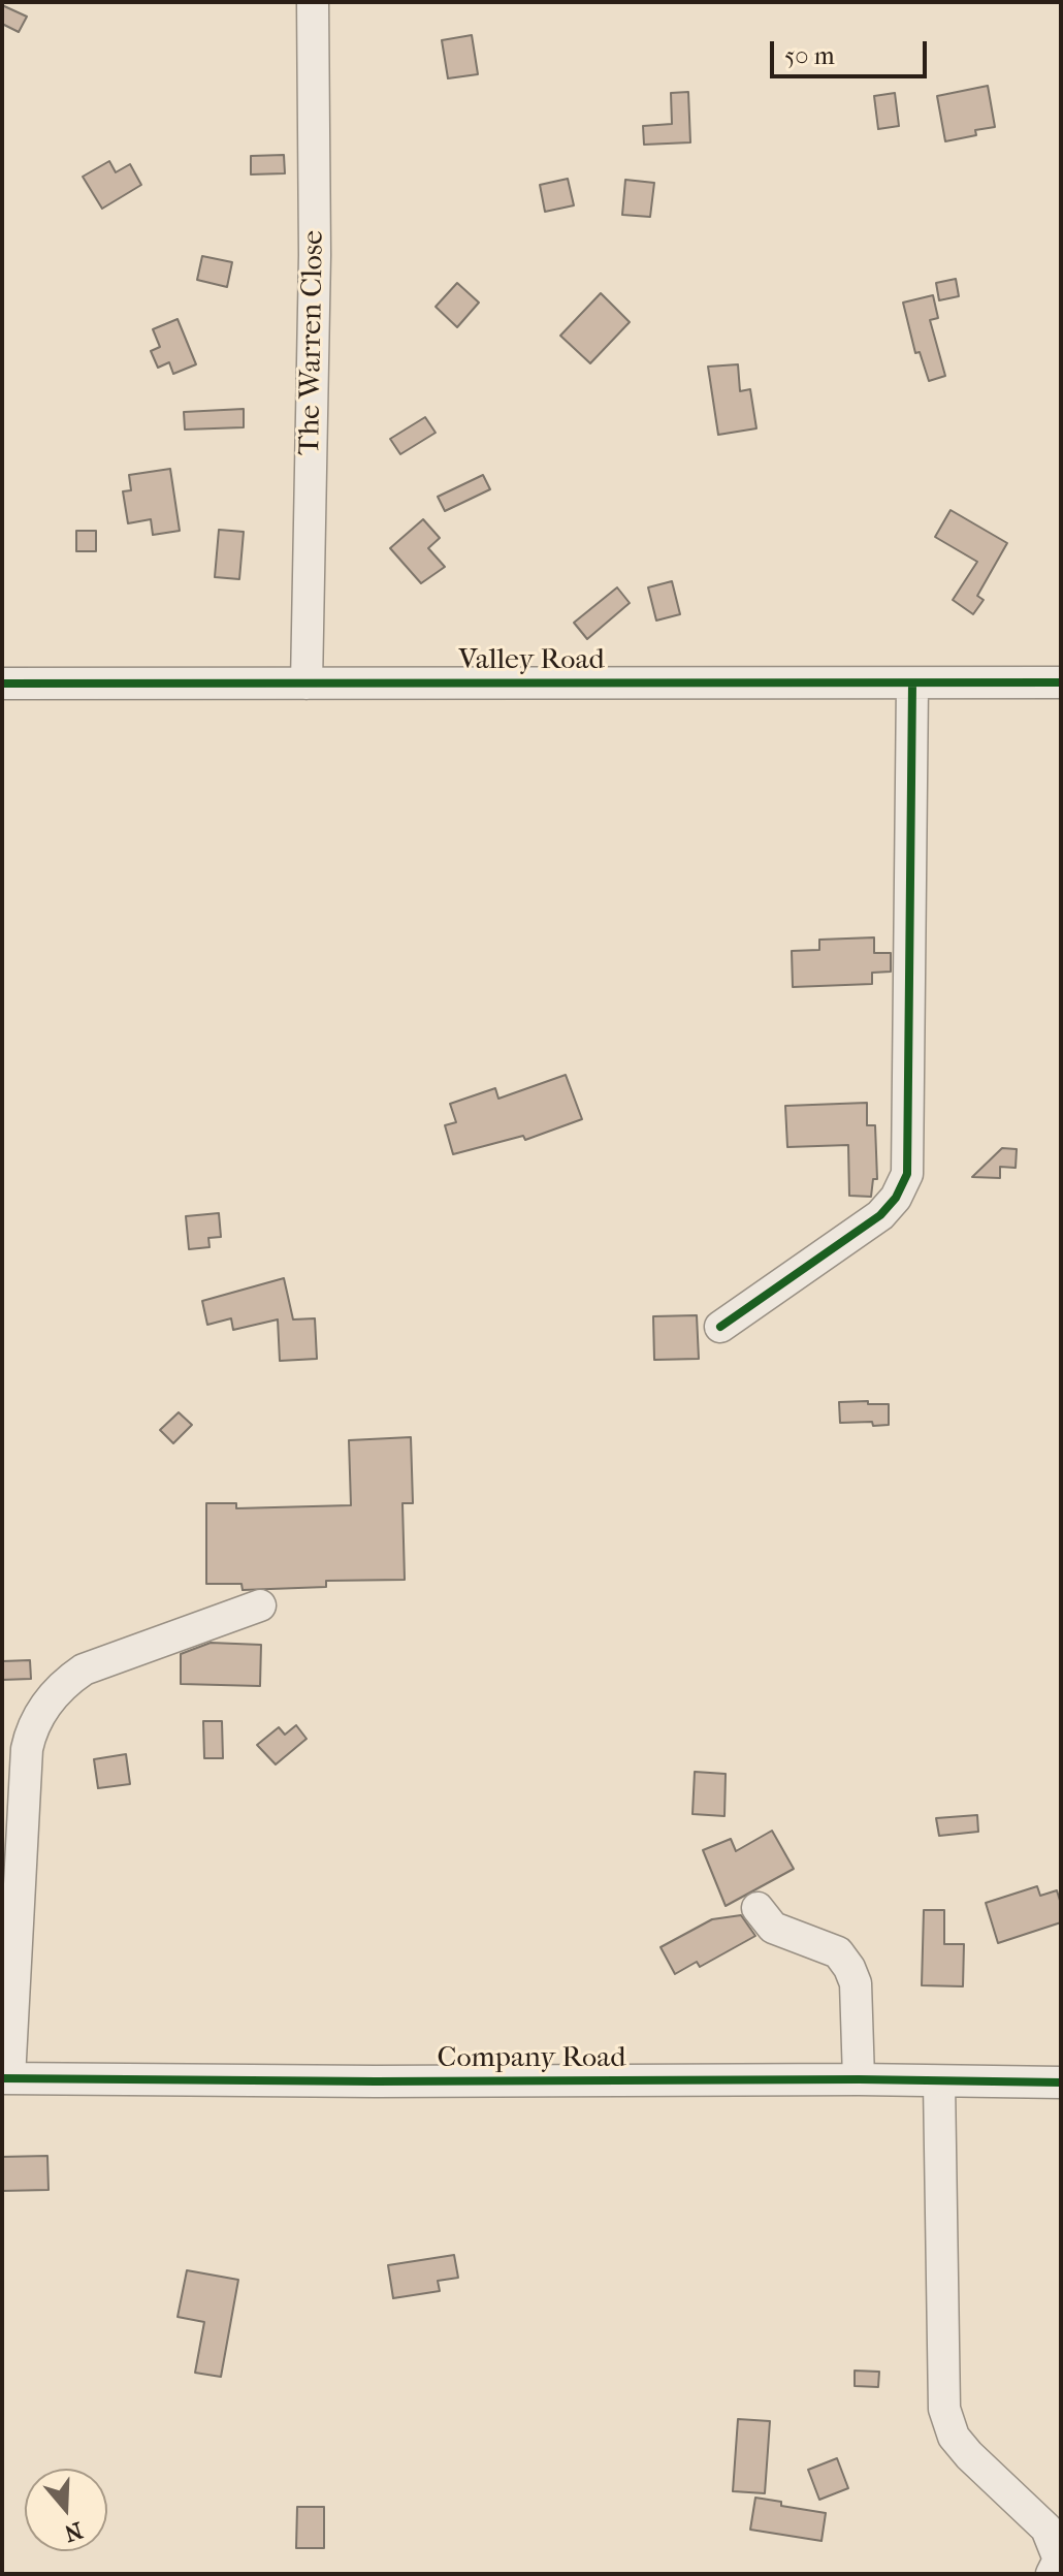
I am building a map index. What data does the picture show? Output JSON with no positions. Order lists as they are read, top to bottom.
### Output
{
  "streets": {
    "street": ["The Warren Close", "Valley Road", "Company Road"]
  },
  "crossings": [
    ["The Warren Close", "Valley Road"]
  ],
  "scale_bar": "50 m",
  "north": "bottom"
}
